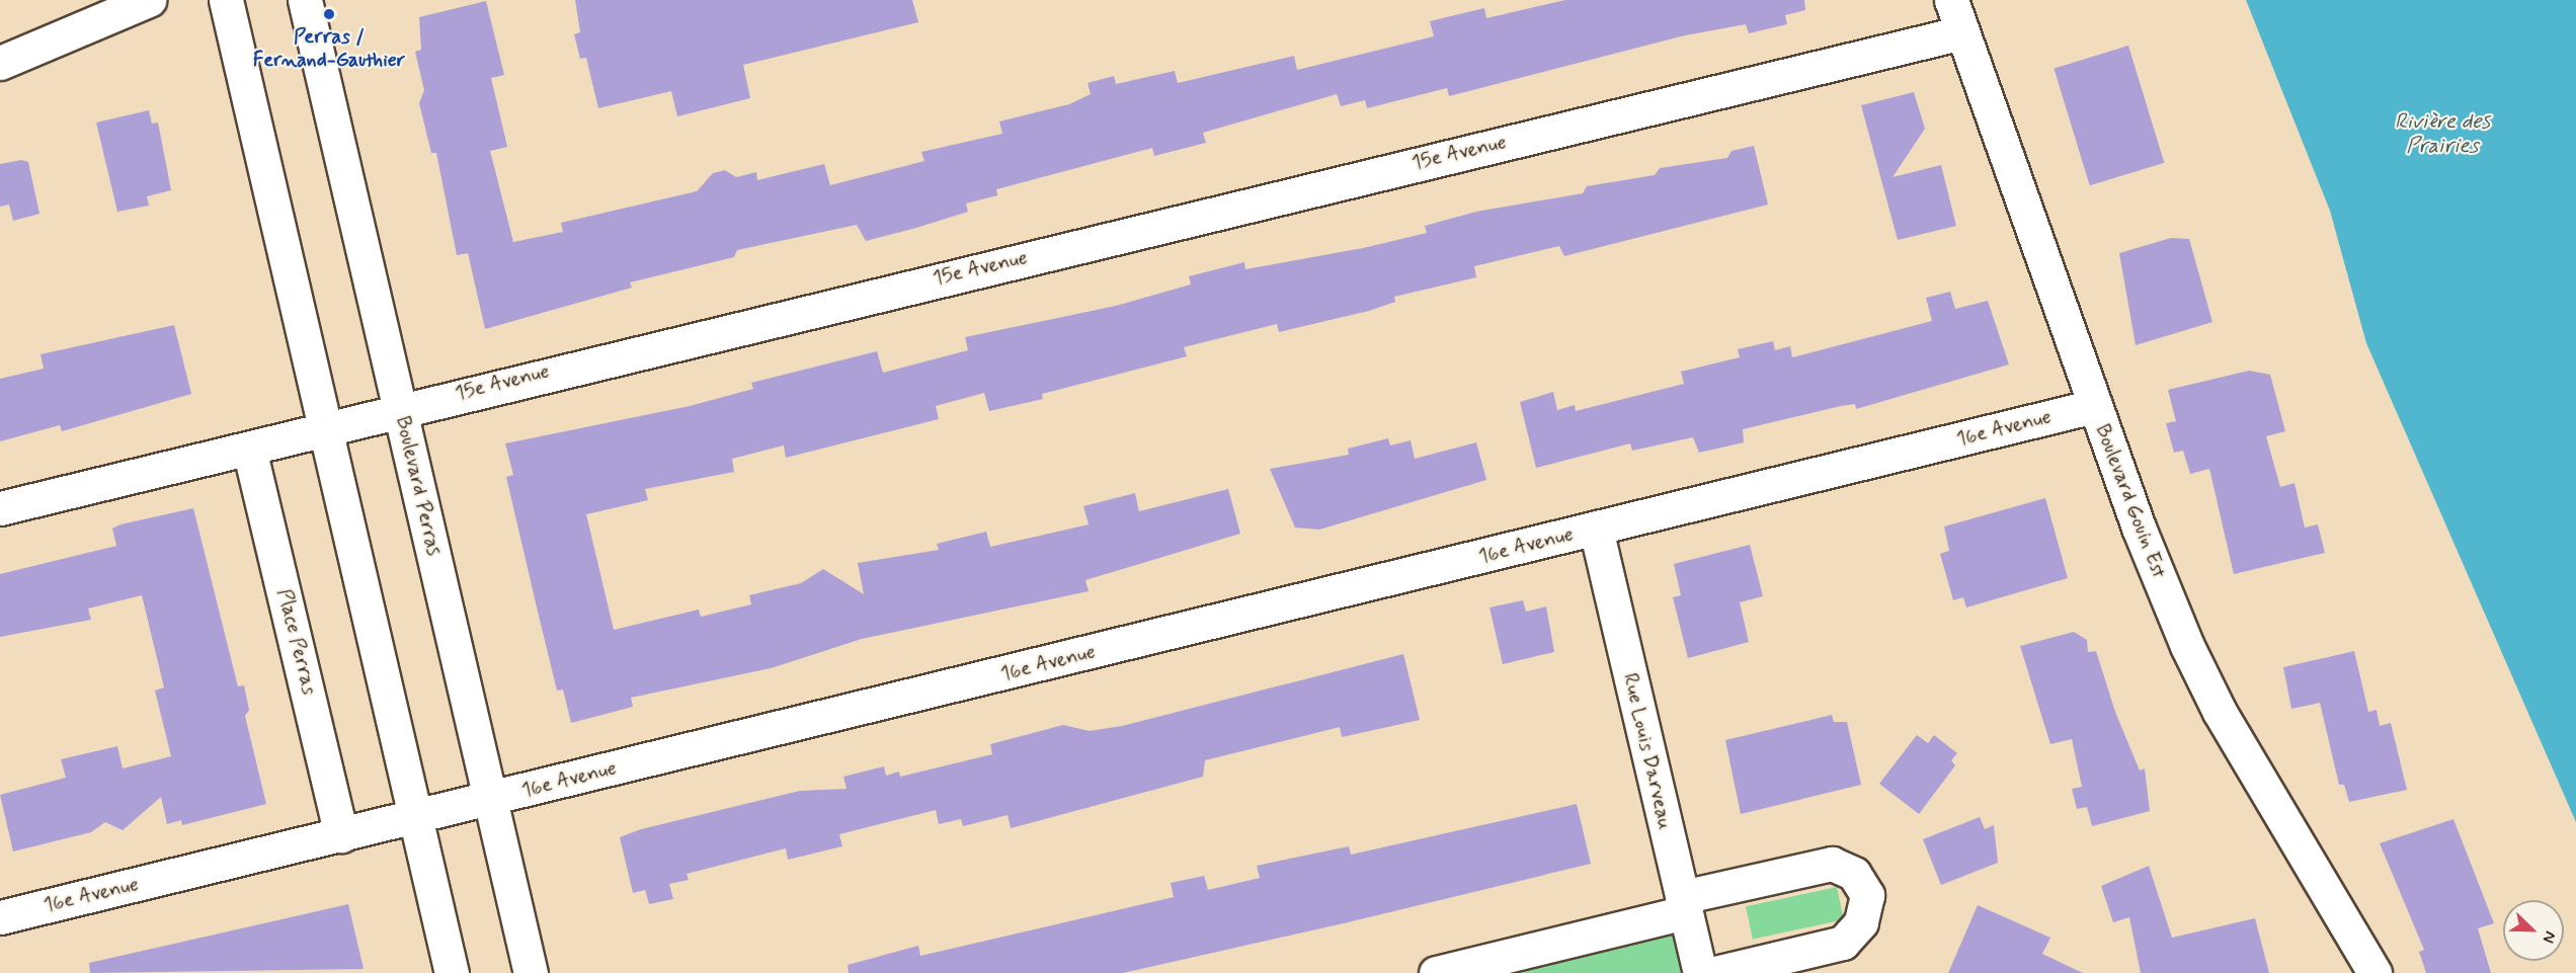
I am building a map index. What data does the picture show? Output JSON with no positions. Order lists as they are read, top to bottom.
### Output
{
  "streets": {
    "street": [
      "15e Avenue",
      "16e Avenue",
      "Boulevard Perras",
      "Boulevard Gouin Est",
      "Place Perras",
      "Rue Louis Darveau"
    ]
  },
  "crossings": [
    ["15e Avenue", "Boulevard Perras"],
    ["15e Avenue", "Boulevard Gouin Est"],
    ["15e Avenue", "Place Perras"],
    ["16e Avenue", "Boulevard Perras"],
    ["16e Avenue", "Boulevard Gouin Est"],
    ["16e Avenue", "Place Perras"],
    ["16e Avenue", "Rue Louis Darveau"]
  ],
  "water": ["Rivière des Prairies"],
  "places": ["Perras / Fernand-Gauthier"],
  "north": "bottom right"
}
